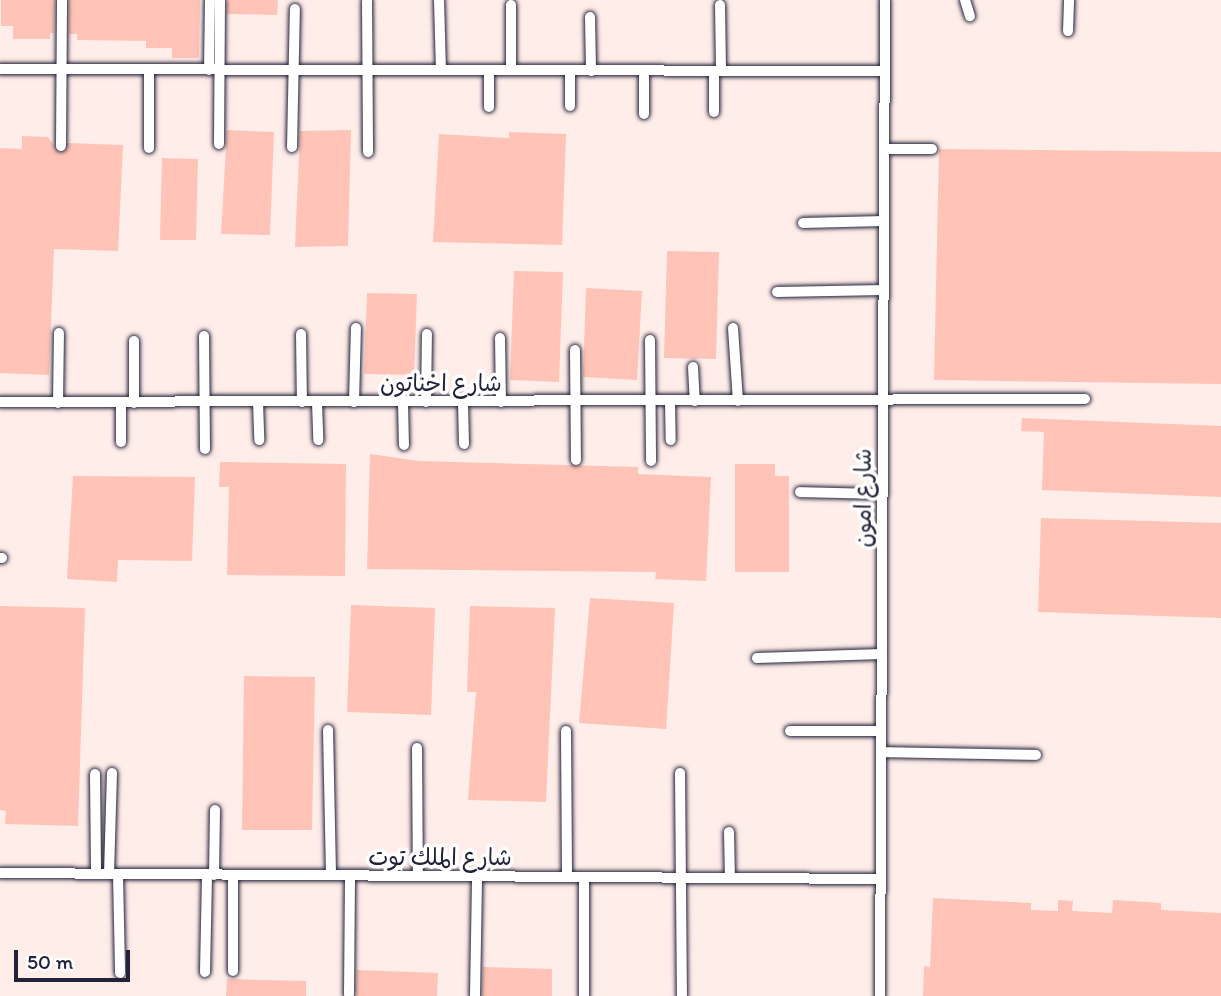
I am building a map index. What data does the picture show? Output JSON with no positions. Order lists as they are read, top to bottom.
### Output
{
  "streets": {
    "lane": ["شارع اخناتون", "شارع امون", "شارع الملك توت"]
  },
  "crossings": [
    ["شارع اخناتون", "شارع امون"],
    ["شارع امون", "شارع الملك توت"]
  ],
  "scale_bar": "50 m"
}
